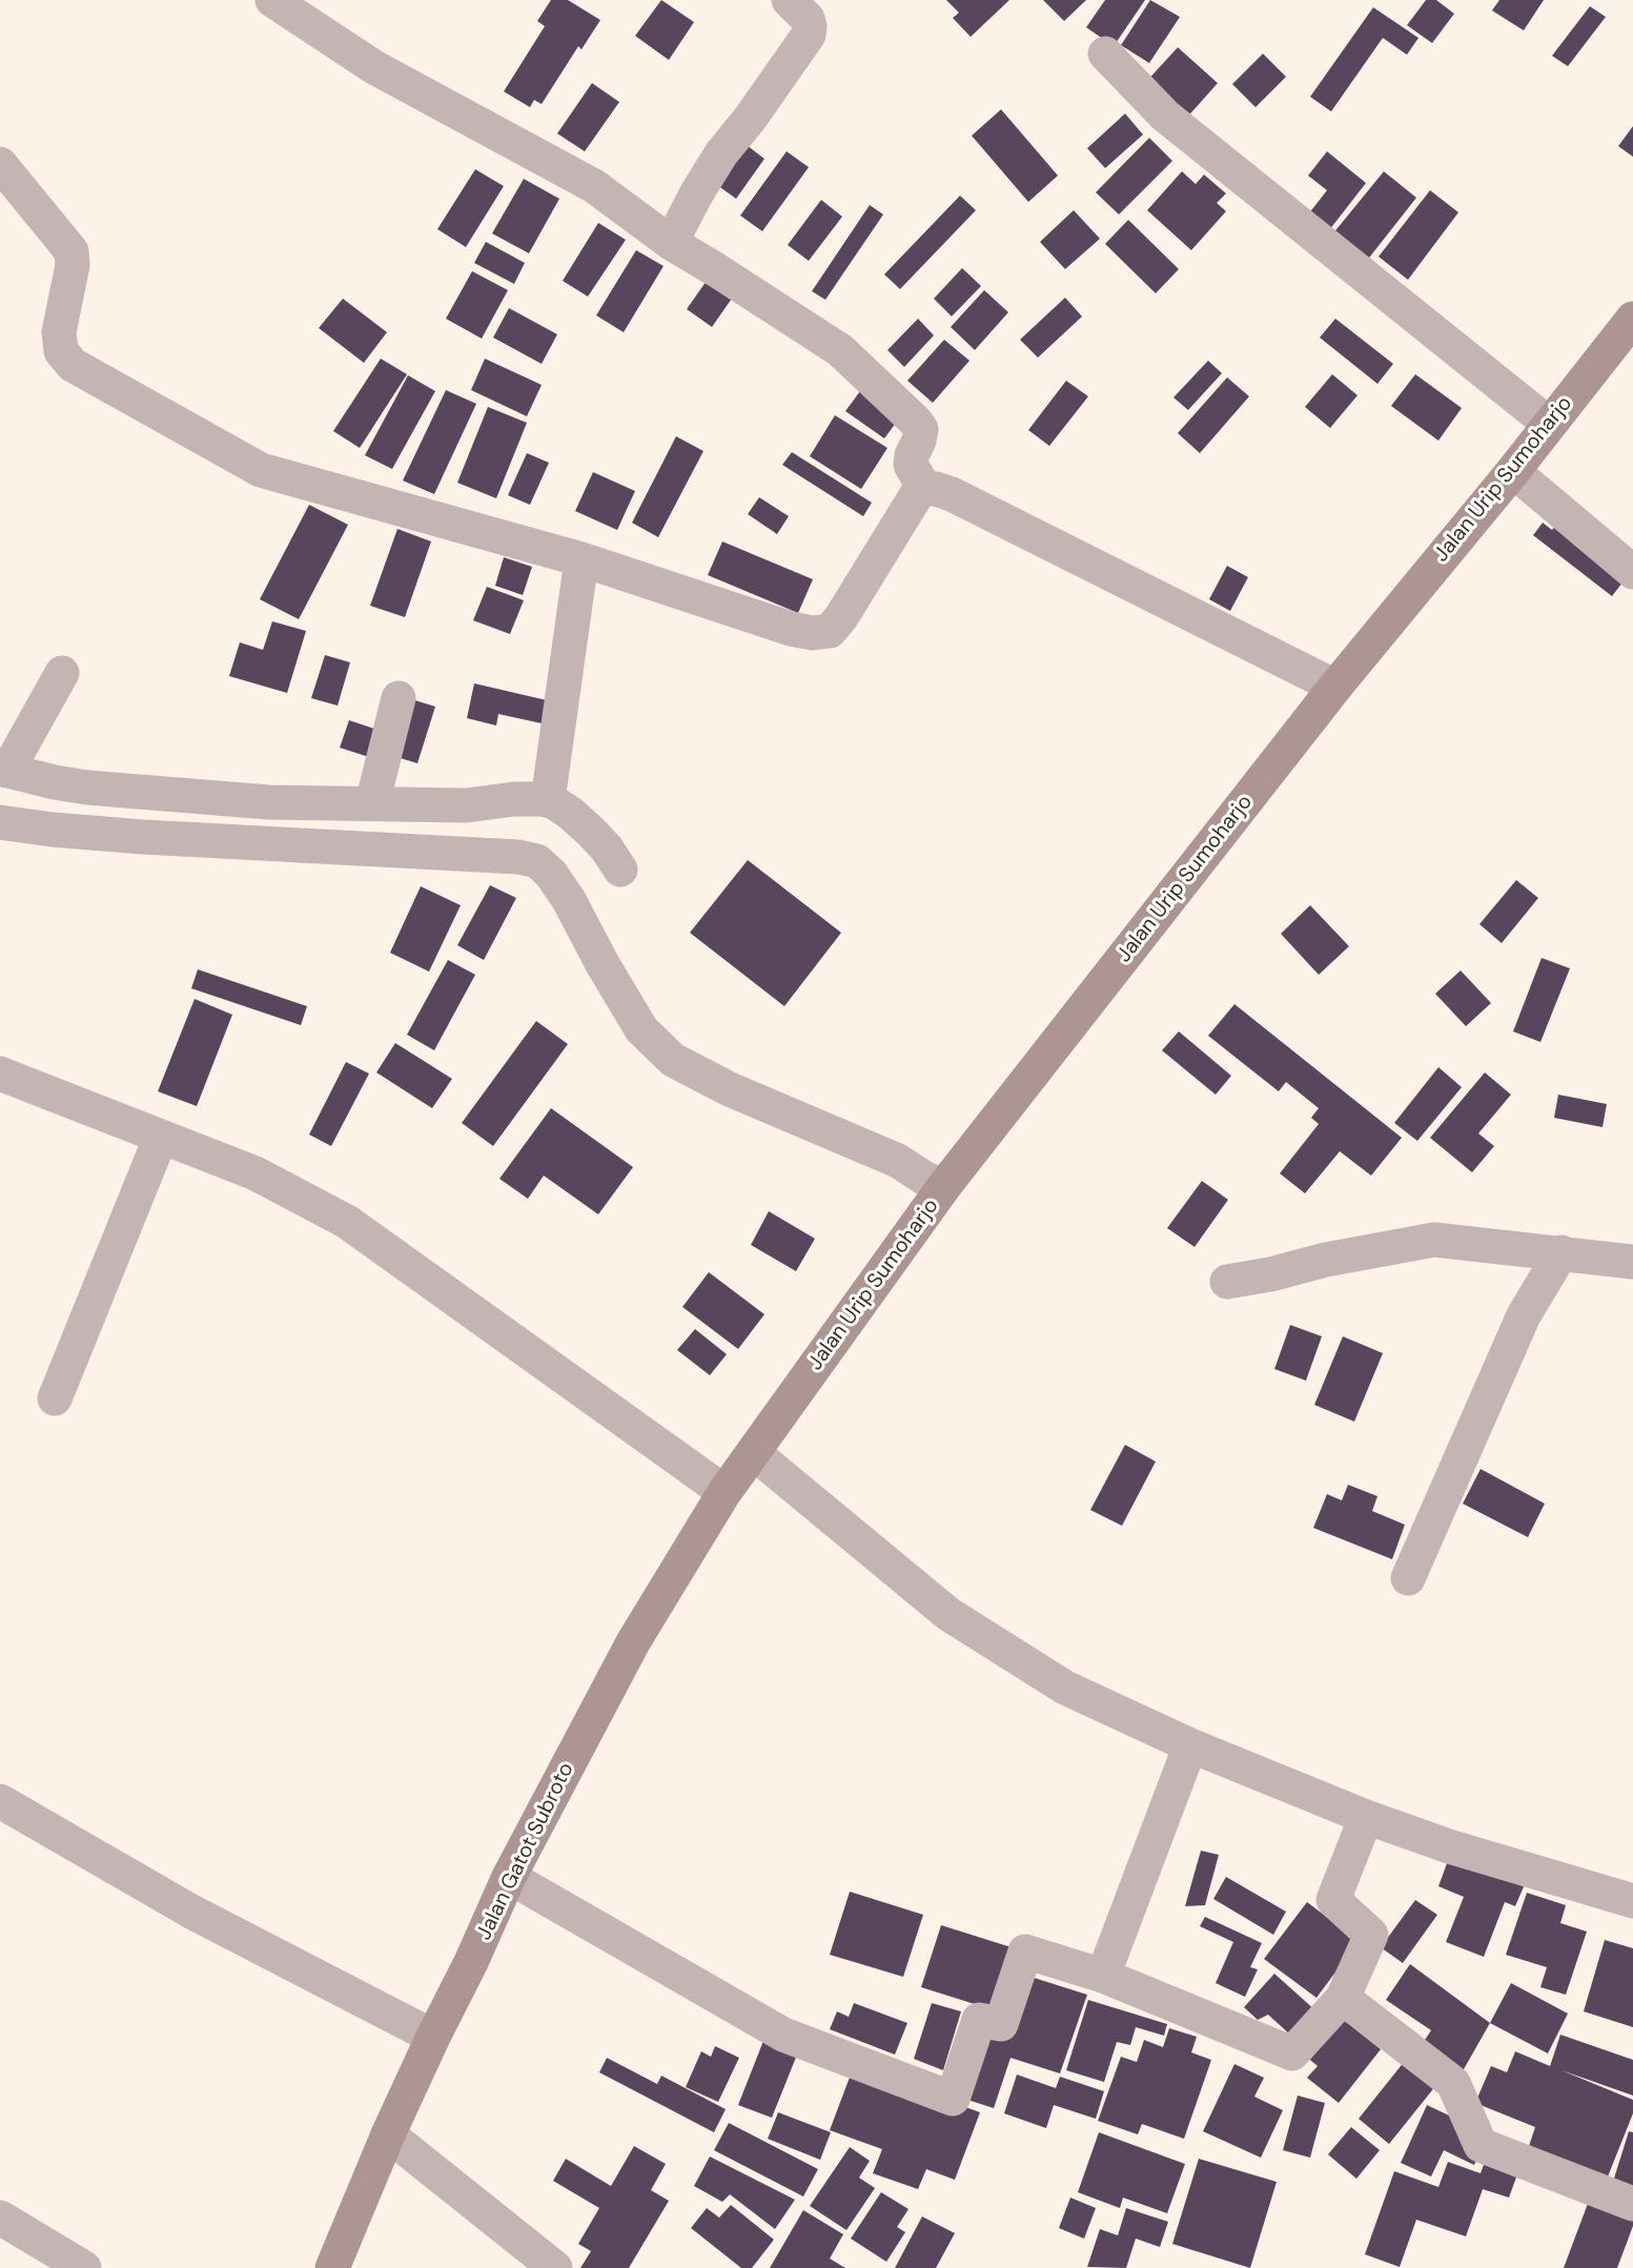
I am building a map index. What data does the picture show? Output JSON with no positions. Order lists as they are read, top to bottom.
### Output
{
  "streets": {
    "main road": ["Jalan Urip Sumoharjo", "Jalan Gatot Subroto"]
  },
  "crossings": [
    ["Jalan Urip Sumoharjo", "Jalan Gatot Subroto"]
  ]
}
